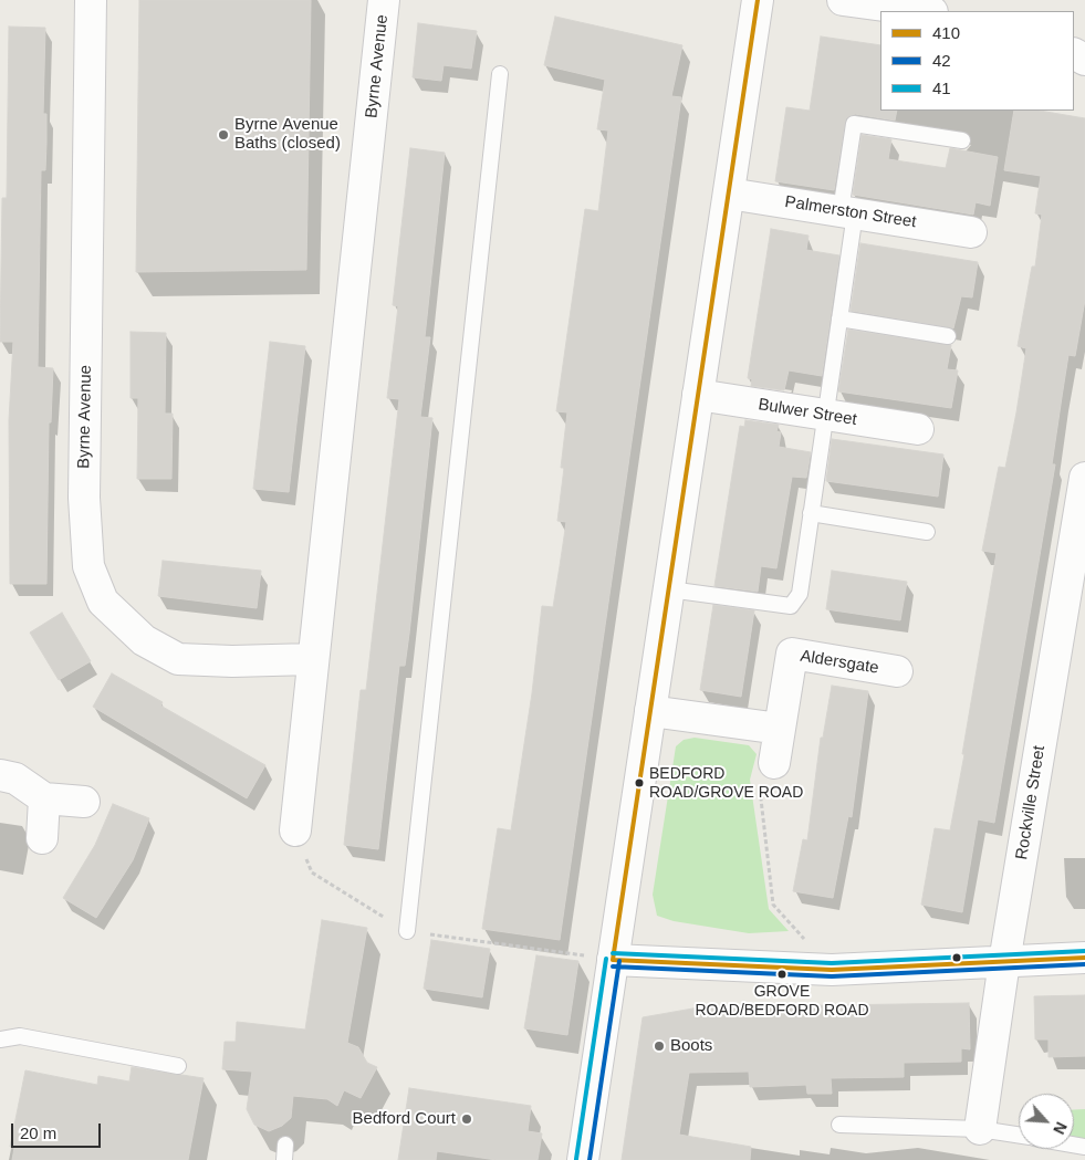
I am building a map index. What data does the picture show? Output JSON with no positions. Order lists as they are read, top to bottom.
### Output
{
  "streets": {
    "street": [
      "Byrne Avenue",
      "Palmerston Street",
      "Bulwer Street",
      "Aldersgate",
      "Rockville Street"
    ]
  },
  "places": [
    "Byrne Avenue Baths (closed)",
    "BEDFORD ROAD/GROVE ROAD",
    "GROVE ROAD/BEDFORD ROAD",
    "Boots",
    "Bedford Court"
  ],
  "lines": ["transit line 410", "transit line 41", "transit line 42"],
  "legend": ["410", "42", "41"],
  "scale_bar": "20 m",
  "north": "bottom right"
}
